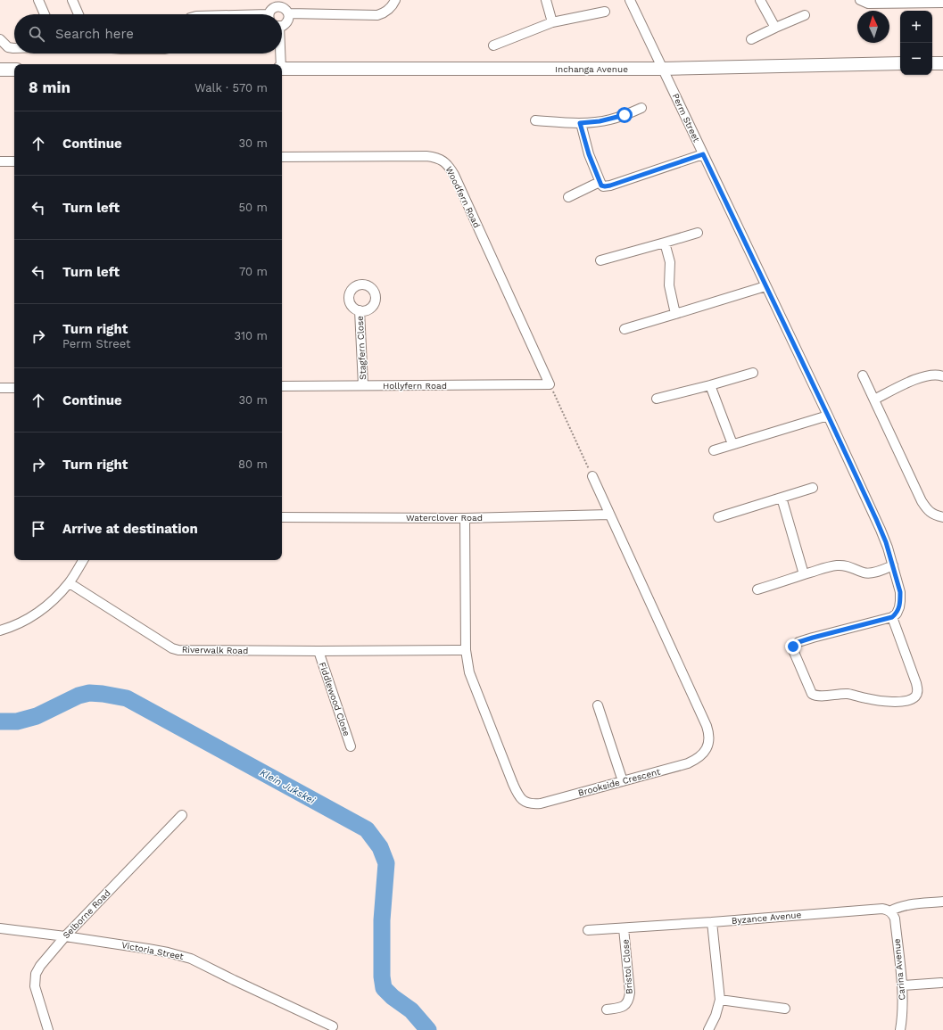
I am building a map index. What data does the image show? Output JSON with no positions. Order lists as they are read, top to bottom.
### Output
{
  "streets": {
    "street": [
      "Inchanga Avenue",
      "Perm Street",
      "Woodfern Road",
      "Stagfern Close",
      "Hollyfern Road",
      "Waterclover Road",
      "Riverwalk Road",
      "Fiddlewood Close",
      "Brookside Crescent",
      "Selborne Road",
      "Byzance Avenue",
      "Victoria Street",
      "Bristol Close",
      "Carina Avenue"
    ]
  },
  "crossings": [
    ["Inchanga Avenue", "Perm Street"],
    ["Woodfern Road", "Hollyfern Road"],
    ["Stagfern Close", "Hollyfern Road"],
    ["Waterclover Road", "Brookside Crescent"],
    ["Riverwalk Road", "Fiddlewood Close"],
    ["Riverwalk Road", "Brookside Crescent"],
    ["Selborne Road", "Victoria Street"],
    ["Byzance Avenue", "Bristol Close"],
    ["Byzance Avenue", "Carina Avenue"]
  ],
  "water": ["Klein Jukskei"],
  "north": "top",
  "page": {
    "map_buttons": ["+", "−"],
    "search": "Search here",
    "heading": ["8 min", "Walk · 570 m"],
    "list": [
      ["Continue", "30 m"],
      ["Turn left", "50 m"],
      ["Turn left", "70 m"],
      ["Turn right", "Perm Street", "310 m"],
      ["Continue", "30 m"],
      ["Turn right", "80 m"],
      "Arrive at destination"
    ]
  }
}
